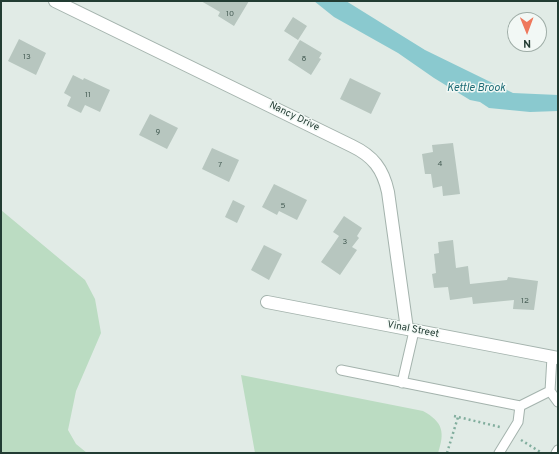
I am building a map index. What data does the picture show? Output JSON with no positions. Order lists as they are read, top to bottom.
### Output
{
  "streets": {
    "street": ["Nancy Drive", "Vinal Street"]
  },
  "crossings": [
    ["Nancy Drive", "Vinal Street"]
  ],
  "water": ["Kettle Brook"],
  "house_numbers": [
    "10",
    "13",
    "8",
    "11",
    "9",
    "4",
    "7",
    "5",
    "3",
    "12"
  ],
  "north": "bottom"
}
